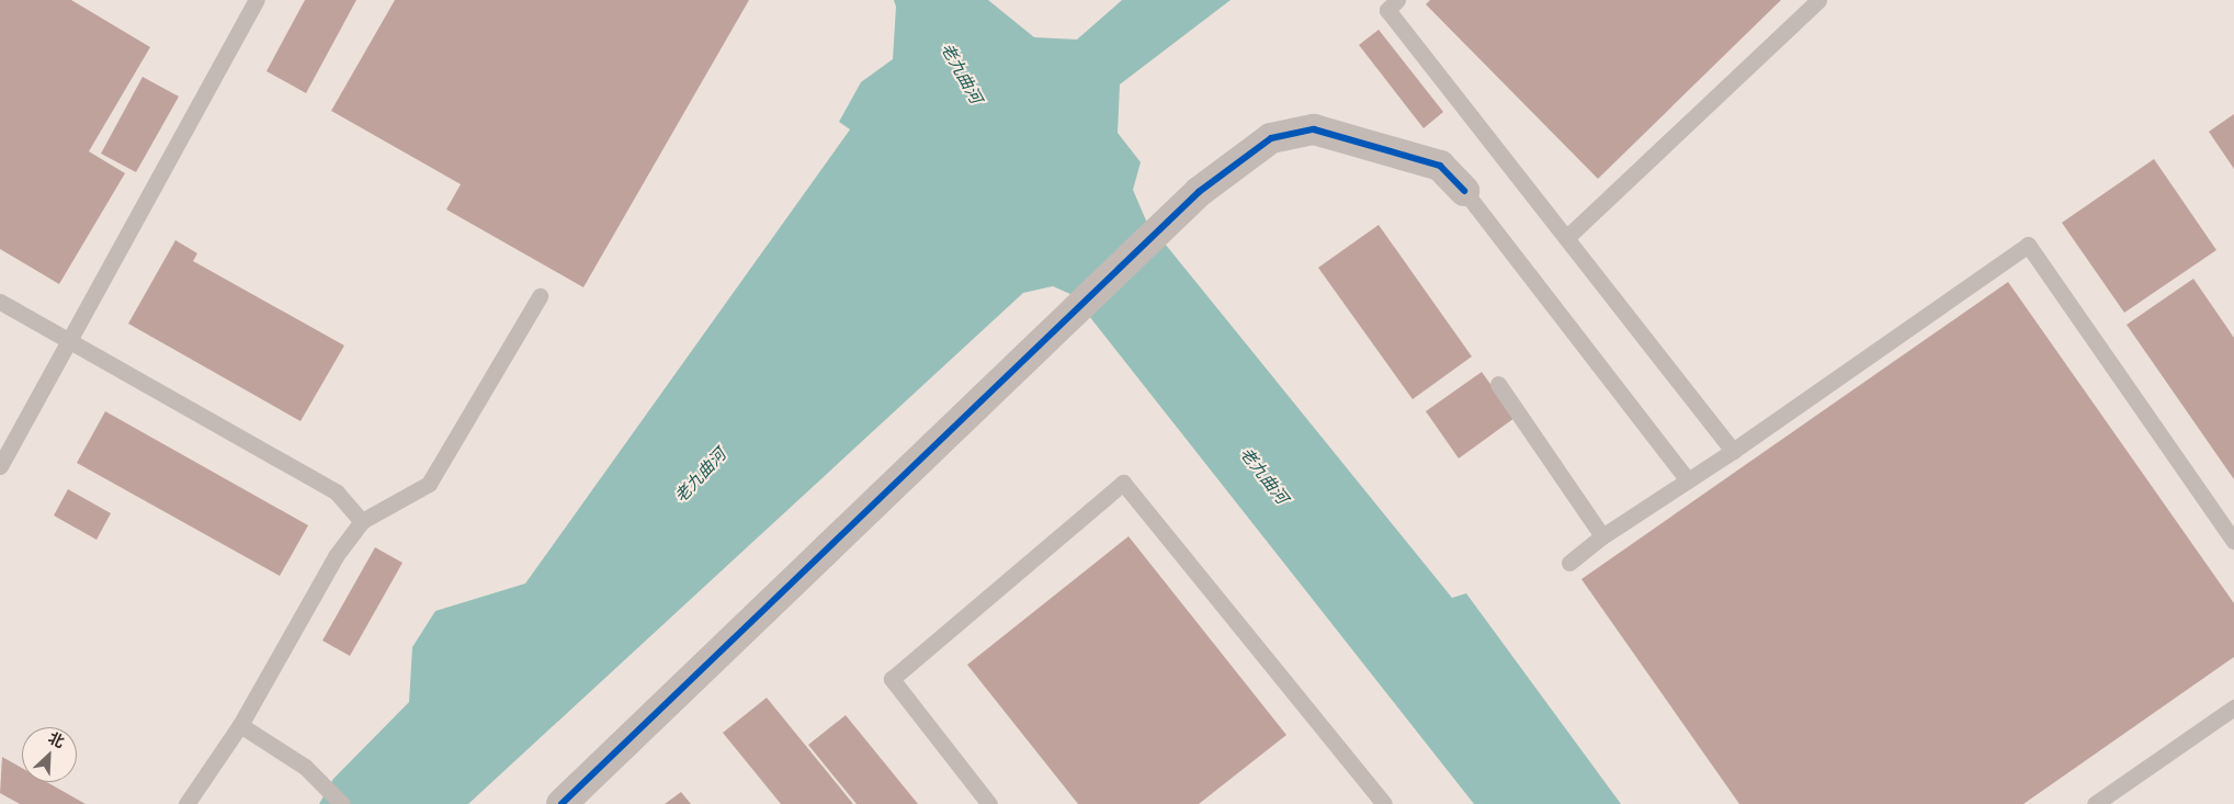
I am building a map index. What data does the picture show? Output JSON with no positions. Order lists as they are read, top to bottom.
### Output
{
  "water": ["老九曲河"],
  "north": "top right"
}
